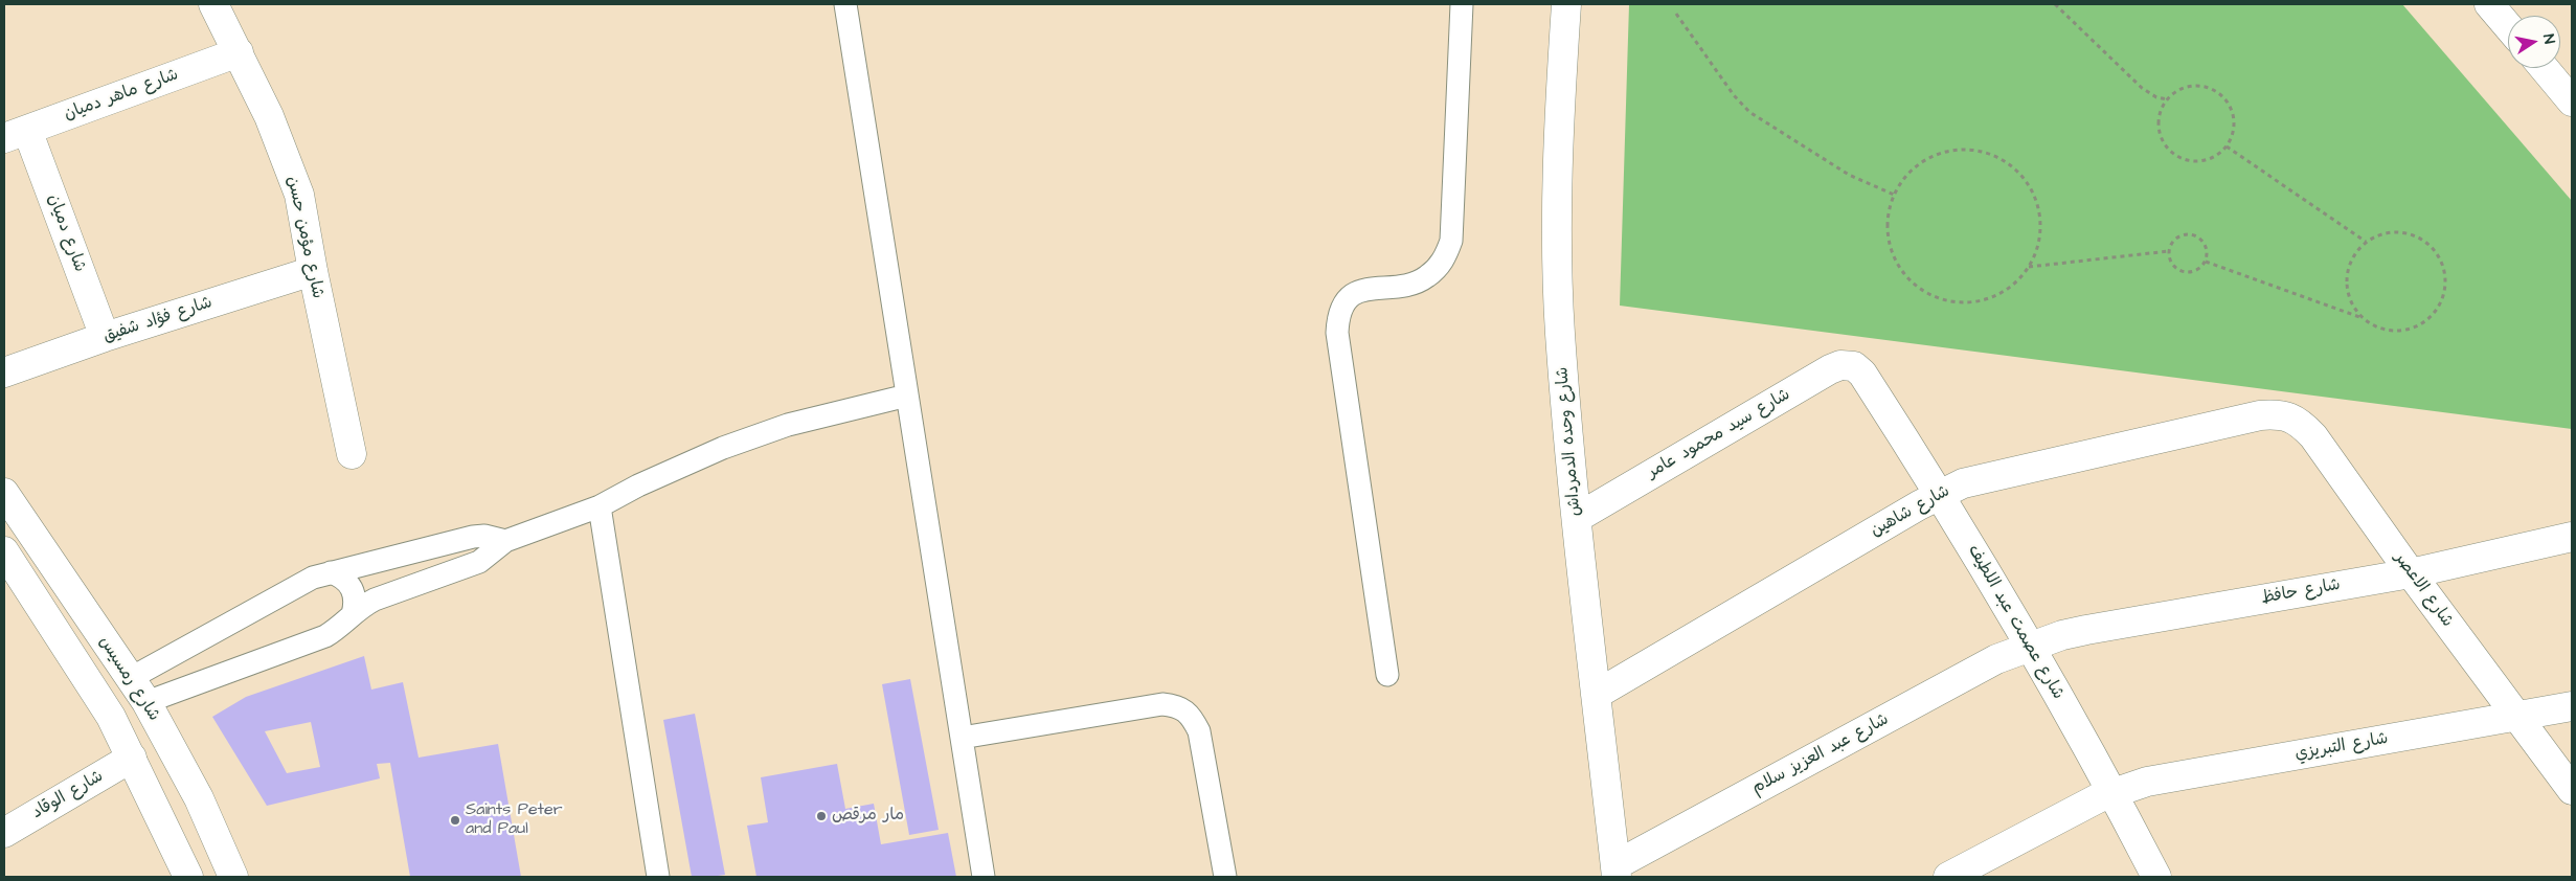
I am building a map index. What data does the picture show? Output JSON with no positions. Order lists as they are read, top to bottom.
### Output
{
  "streets": {
    "street": [
      "شارع ماهر دميان",
      "شارع دميان",
      "شارع مؤمن حسن",
      "شارع فؤاد شفيق",
      "شارع سيد محمود عامر",
      "شارع وحده الدمرداش",
      "شارع شاهين",
      "شارع الاعصر",
      "شارع حافظ",
      "شارع عصمت عبد اللطيف",
      "شارع رمسيس",
      "شارع التبريزي",
      "شارع عبد العزيز سلام",
      "شارع الوقاد"
    ]
  },
  "crossings": [
    ["شارع ماهر دميان", "شارع دميان"],
    ["شارع ماهر دميان", "شارع مؤمن حسن"],
    ["شارع دميان", "شارع فؤاد شفيق"],
    ["شارع مؤمن حسن", "شارع فؤاد شفيق"],
    ["شارع سيد محمود عامر", "شارع وحده الدمرداش"],
    ["شارع سيد محمود عامر", "شارع عصمت عبد اللطيف"],
    ["شارع وحده الدمرداش", "شارع شاهين"],
    ["شارع وحده الدمرداش", "شارع عبد العزيز سلام"],
    ["شارع شاهين", "شارع الاعصر"],
    ["شارع شاهين", "شارع عصمت عبد اللطيف"],
    ["شارع الاعصر", "شارع حافظ"],
    ["شارع الاعصر", "شارع التبريزي"],
    ["شارع حافظ", "شارع عصمت عبد اللطيف"],
    ["شارع حافظ", "شارع عبد العزيز سلام"],
    ["شارع عصمت عبد اللطيف", "شارع التبريزي"],
    ["شارع عصمت عبد اللطيف", "شارع عبد العزيز سلام"],
    ["شارع رمسيس", "شارع الوقاد"]
  ],
  "places": ["مار مرقص", "Saints Peter and Paul"],
  "north": "right"
}
